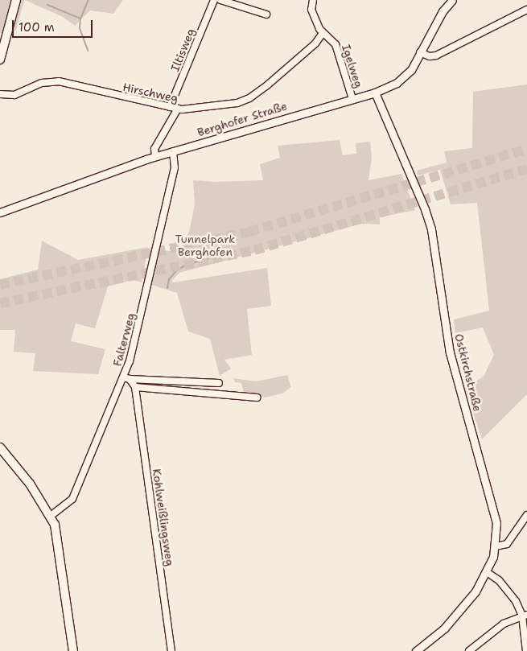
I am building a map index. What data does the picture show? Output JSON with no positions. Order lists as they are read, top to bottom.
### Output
{
  "streets": {
    "street": [
      "Iltisweg",
      "Igelweg",
      "Hirschweg",
      "Berghofer Straße",
      "Falterweg",
      "Ostkirchstraße",
      "Kohlweißlingsweg"
    ]
  },
  "crossings": [
    ["Iltisweg", "Hirschweg"],
    ["Igelweg", "Hirschweg"],
    ["Igelweg", "Berghofer Straße"],
    ["Berghofer Straße", "Falterweg"],
    ["Berghofer Straße", "Ostkirchstraße"]
  ],
  "parks": ["Tunnelpark Berghofen"],
  "scale_bar": "100 m"
}
